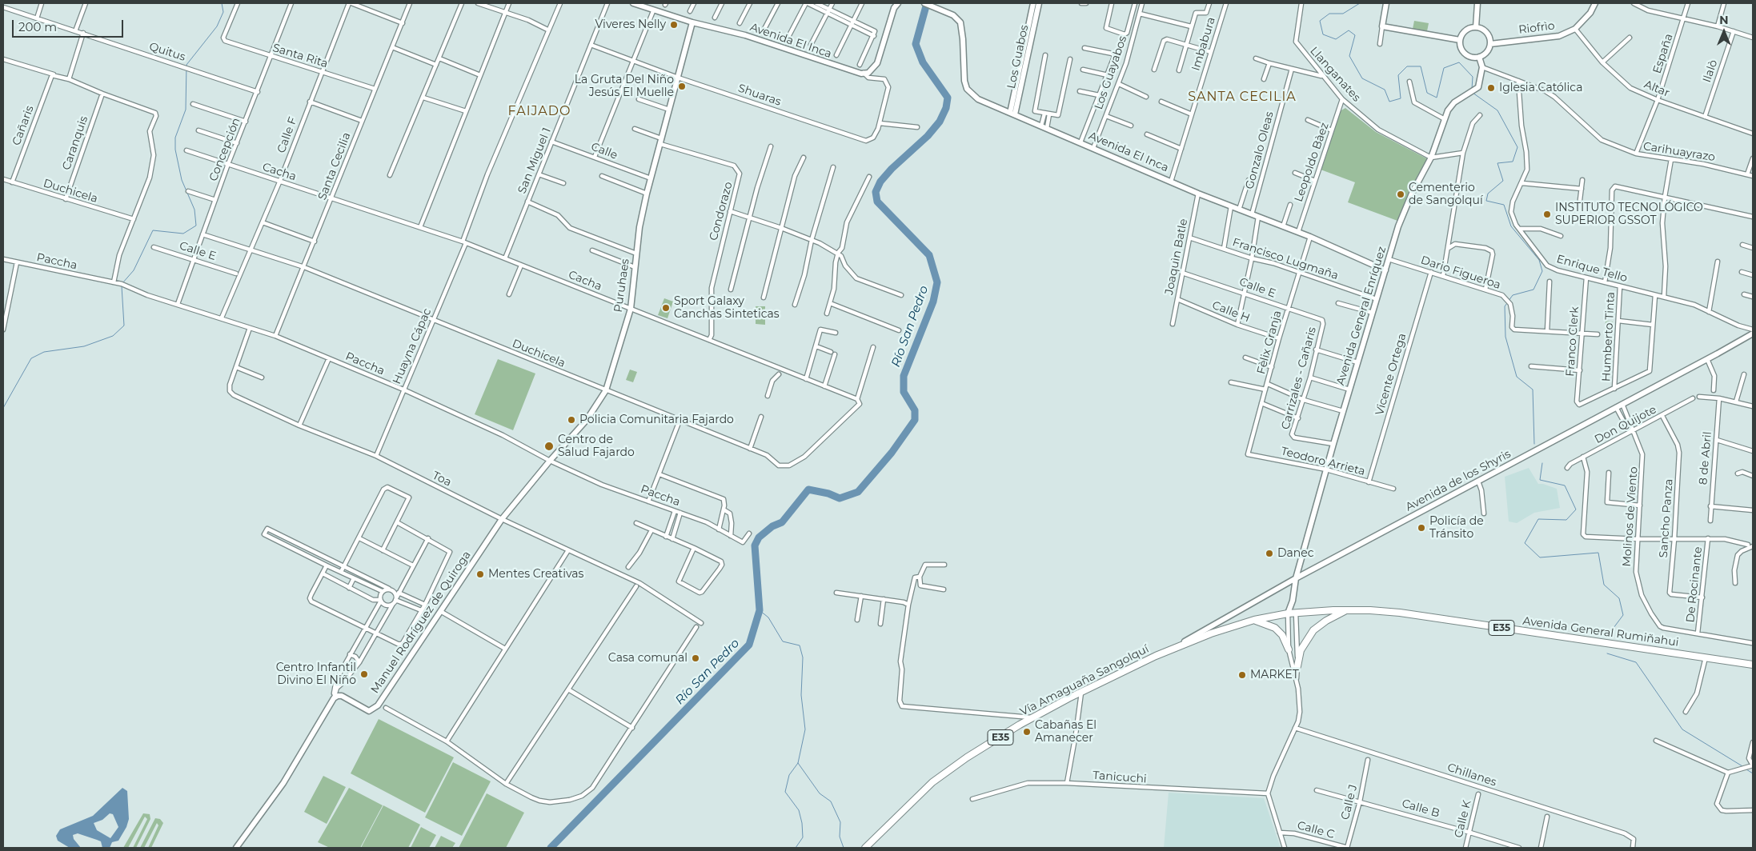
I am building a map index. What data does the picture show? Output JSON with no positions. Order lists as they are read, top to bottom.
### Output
{
  "streets": {
    "highway": ["E35", "Avenida General Rumiñahui", "Vía Amaguaña Sangolquí"],
    "street": [
      "Riofrìo",
      "Avenida El Inca",
      "Imbabura",
      "Quitus",
      "España",
      "Santa Rita",
      "Los Guabos",
      "Ilalò",
      "Los Guayabos",
      "Llanganates",
      "Altar",
      "Shuaras",
      "Cañaris",
      "Calle F",
      "Caranquis",
      "Concepción",
      "Gonzalo Oleas",
      "Calle",
      "Carihuayrazo",
      "San Miguel 1",
      "Leopoldo Bàez",
      "Santa Cecilia",
      "Cacha",
      "Duchicela",
      "Condorazo",
      "Calle E",
      "Joaquìn Batle",
      "Francisco Lugmaña",
      "Paccha",
      "Enrique Tello",
      "Dario Figueroa",
      "Puruhaes",
      "Calle H",
      "Avenida General Enríquez",
      "Humberto Tinta",
      "Franco Clerk",
      "Fèlix Granja",
      "Huayna Cápac",
      "Vicente Ortega",
      "Carrizales - Cañaris",
      "Don Quijote",
      "8 de Abril",
      "Teodoro Arrieta",
      "Toa",
      "Avenida de los Shyris",
      "Molinos de Viento",
      "Sancho Panza",
      "De Rocinante",
      "Manuel Rodríguez de Quiroga",
      "Chillanes",
      "Tanicuchi",
      "Calle J",
      "Calle B",
      "Calle K",
      "Calle C"
    ]
  },
  "crossings": [
    ["Riofrìo", "Altar"],
    ["Riofrìo", "Avenida General Enríquez"],
    ["Avenida El Inca", "Imbabura"],
    ["Avenida El Inca", "Los Guabos"],
    ["Avenida El Inca", "Los Guayabos"],
    ["Avenida El Inca", "Shuaras"],
    ["Avenida El Inca", "Gonzalo Oleas"],
    ["Avenida El Inca", "Leopoldo Bàez"],
    ["Avenida El Inca", "Joaquìn Batle"],
    ["Avenida El Inca", "Puruhaes"],
    ["Avenida El Inca", "Avenida General Enríquez"],
    ["Avenida El Inca", "Fèlix Granja"],
    ["Quitus", "Concepción"],
    ["España", "Altar"],
    ["España", "Carihuayrazo"],
    ["Santa Rita", "Calle F"],
    ["Santa Rita", "Concepción"],
    ["Santa Rita", "Santa Cecilia"],
    ["Ilalò", "Altar"],
    ["Llanganates", "Leopoldo Bàez"],
    ["Llanganates", "Avenida General Enríquez"],
    ["Shuaras", "San Miguel 1"],
    ["Shuaras", "Puruhaes"],
    ["Cañaris", "Duchicela"],
    ["Calle F", "Cacha"],
    ["Calle F", "Duchicela"],
    ["Calle F", "Paccha"],
    ["Caranquis", "Duchicela"],
    ["Concepción", "Cacha"],
    ["Concepción", "Duchicela"],
    ["Concepción", "Calle E"],
    ["Concepción", "Paccha"],
    ["Calle", "San Miguel 1"],
    ["Calle", "Puruhaes"],
    ["Carihuayrazo", "Enrique Tello"],
    ["Carihuayrazo", "Avenida General Enríquez"],
    ["San Miguel 1", "Cacha"],
    ["Santa Cecilia", "Cacha"],
    ["Santa Cecilia", "Duchicela"],
    ["Santa Cecilia", "Paccha"],
    ["Cacha", "Duchicela"],
    ["Cacha", "Condorazo"],
    ["Cacha", "Puruhaes"],
    ["Cacha", "Huayna Cápac"],
    ["Duchicela", "Puruhaes"],
    ["Duchicela", "Huayna Cápac"],
    ["Condorazo", "Puruhaes"],
    ["Calle E", "Joaquìn Batle"],
    ["Calle E", "Fèlix Granja"],
    ["Calle E", "Carrizales - Cañaris"],
    ["Joaquìn Batle", "Francisco Lugmaña"],
    ["Joaquìn Batle", "Calle H"],
    ["Francisco Lugmaña", "Avenida General Enríquez"],
    ["Francisco Lugmaña", "Fèlix Granja"],
    ["Paccha", "Puruhaes"],
    ["Paccha", "Huayna Cápac"],
    ["Paccha", "Toa"],
    ["Enrique Tello", "Humberto Tinta"],
    ["Enrique Tello", "Franco Clerk"],
    ["Dario Figueroa", "Avenida General Enríquez"],
    ["Dario Figueroa", "Franco Clerk"],
    ["Dario Figueroa", "Vicente Ortega"],
    ["Puruhaes", "Toa"],
    ["Puruhaes", "Manuel Rodríguez de Quiroga"],
    ["Calle H", "Fèlix Granja"],
    ["Avenida General Enríquez", "Carrizales - Cañaris"],
    ["Avenida General Enríquez", "Teodoro Arrieta"],
    ["Avenida General Enríquez", "Avenida de los Shyris"],
    ["Avenida General Enríquez", "Avenida General Rumiñahui"],
    ["Avenida General Enríquez", "Chillanes"],
    ["Avenida General Enríquez", "Tanicuchi"],
    ["Humberto Tinta", "Franco Clerk"],
    ["Fèlix Granja", "Teodoro Arrieta"],
    ["Huayna Cápac", "Toa"],
    ["Vicente Ortega", "Teodoro Arrieta"],
    ["Don Quijote", "Molinos de Viento"],
    ["Don Quijote", "Sancho Panza"],
    ["Toa", "Manuel Rodríguez de Quiroga"],
    ["Avenida de los Shyris", "Molinos de Viento"],
    ["Avenida de los Shyris", "Vía Amaguaña Sangolquí"],
    ["Molinos de Viento", "De Rocinante"],
    ["Sancho Panza", "De Rocinante"],
    ["Avenida General Rumiñahui", "Vía Amaguaña Sangolquí"],
    ["Calle J", "Calle B"],
    ["Calle J", "Calle C"],
    ["Calle B", "Calle K"]
  ],
  "districts": ["SANTA CECILIA", "FAIJADO"],
  "water": ["Río San Pedro"],
  "places": [
    "Viveres Nelly",
    "La Gruta Del Niño Jesús El Muelle",
    "Iglesia Católica",
    "Cementerio de Sangolquí",
    "INSTITUTO TECNOLÓGICO SUPERIOR GSSOT",
    "Sport Galaxy Canchas Sinteticas",
    "Policia Comunitaria Fajardo",
    "Centro de Salud Fajardo",
    "Policía de Tránsito",
    "Danec",
    "Mentes Creativas",
    "Casa comunal",
    "Centro Infantil Divino El Niño",
    "MARKET",
    "Cabañas El Amanecer"
  ],
  "scale_bar": "200 m",
  "north": "top"
}
